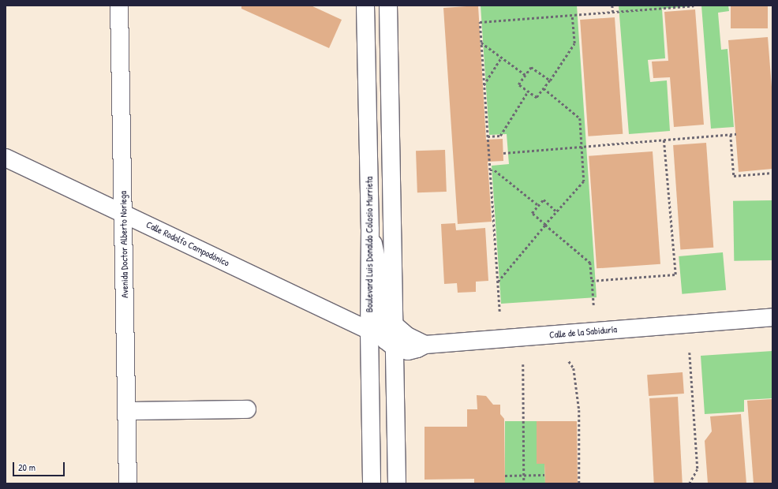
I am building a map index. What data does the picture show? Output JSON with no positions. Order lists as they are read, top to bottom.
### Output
{
  "streets": {
    "street": [
      "Calle Rodolfo Campodónico",
      "Avenida Doctor Alberto Noriega",
      "Boulevard Luis Donaldo Colosio Murrieta",
      "Calle de la Sabiduría"
    ]
  },
  "crossings": [
    ["Calle Rodolfo Campodónico", "Avenida Doctor Alberto Noriega"],
    ["Calle Rodolfo Campodónico", "Boulevard Luis Donaldo Colosio Murrieta"]
  ],
  "scale_bar": "20 m"
}
